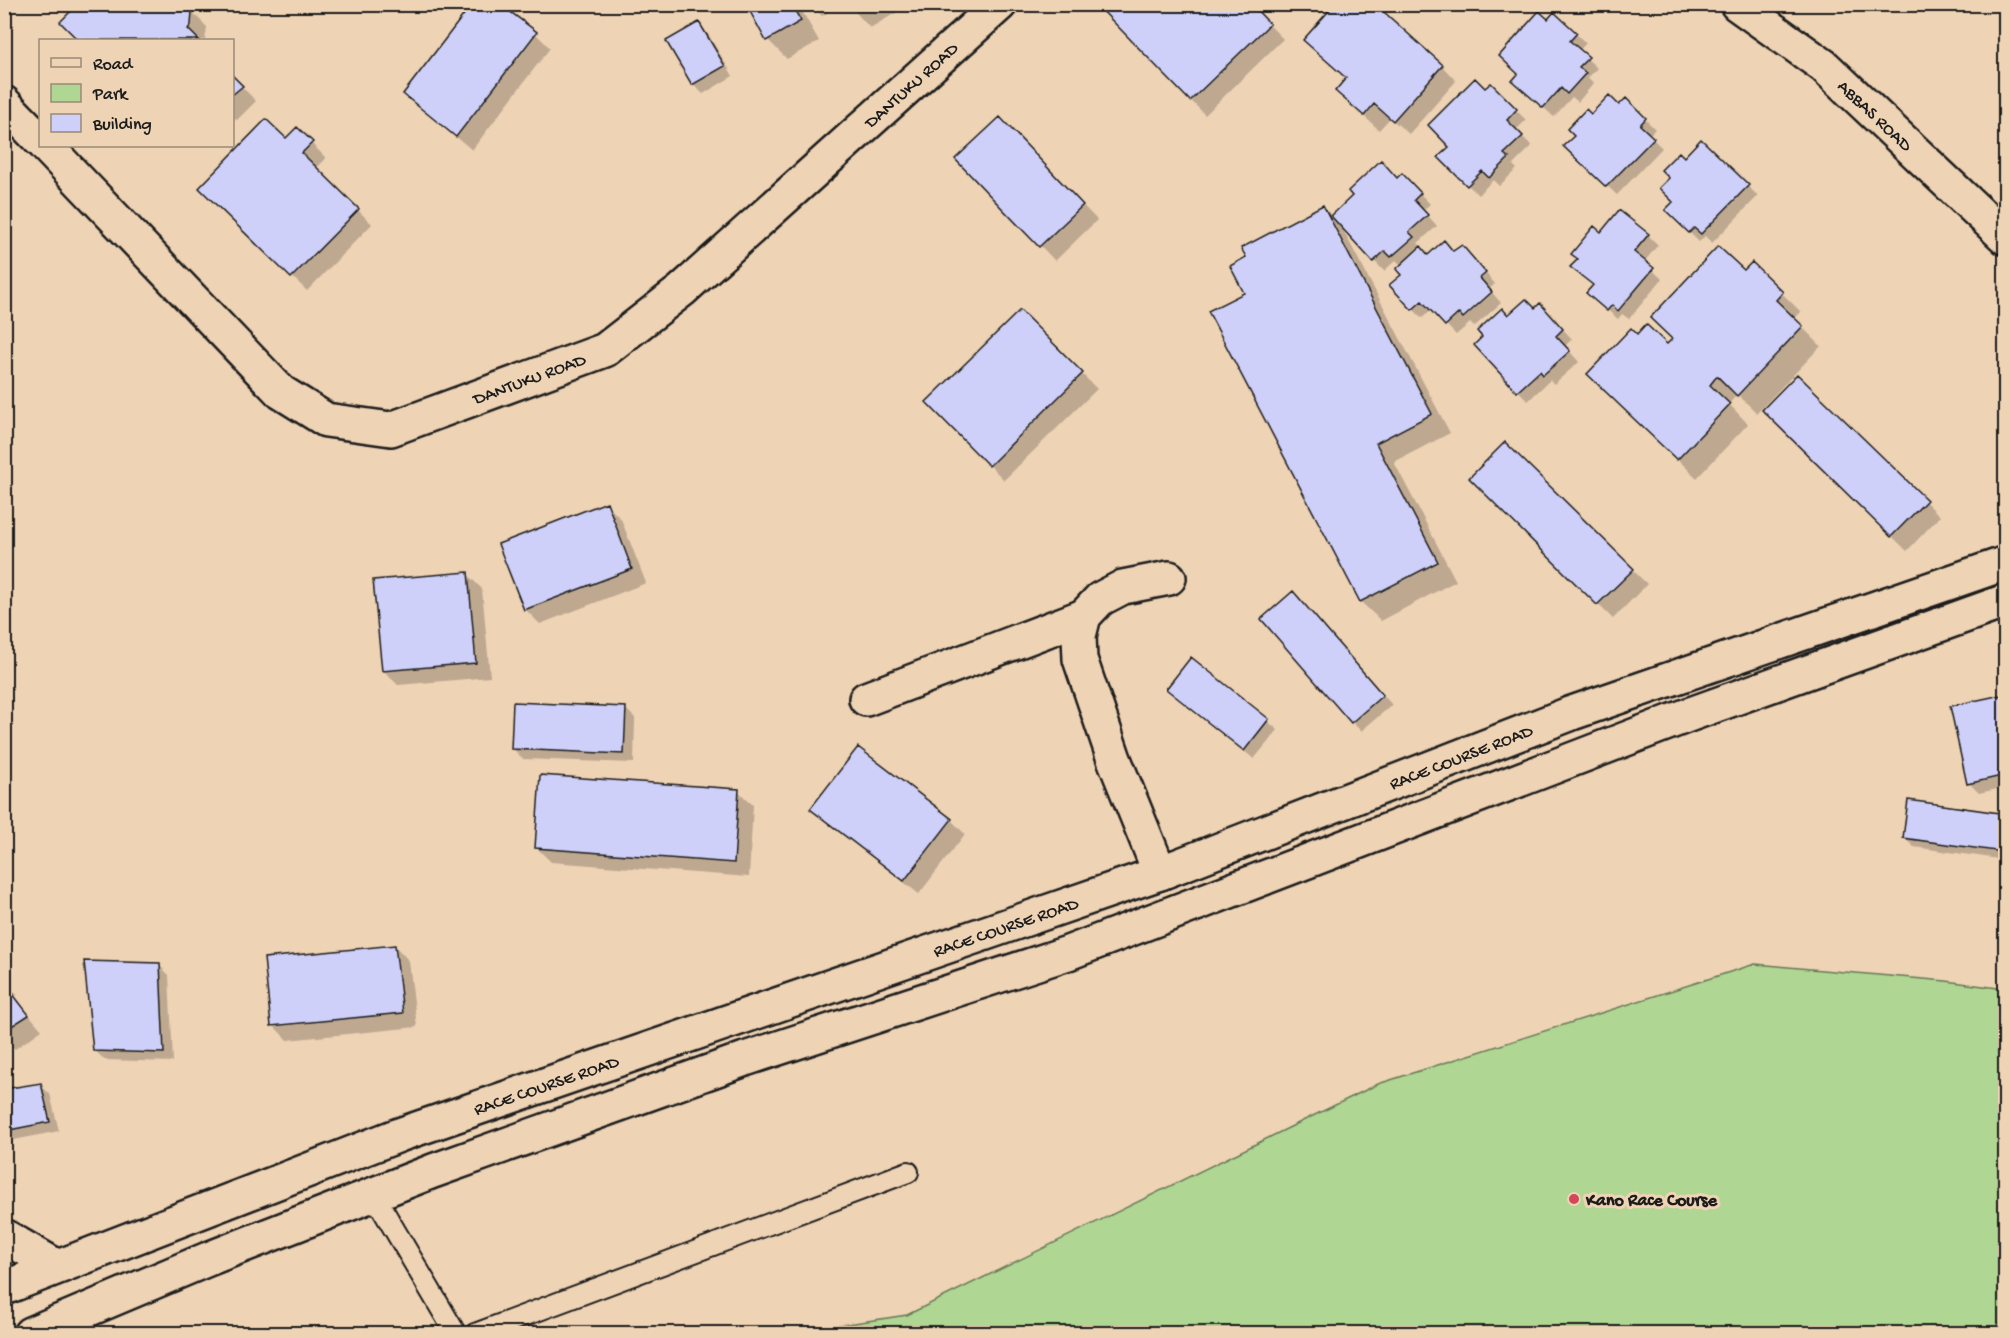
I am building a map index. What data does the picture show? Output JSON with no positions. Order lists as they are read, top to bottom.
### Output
{
  "streets": {
    "street": ["DANTUKU ROAD", "ABBAS ROAD", "RACE COURSE ROAD"]
  },
  "places": ["Kano Race Course"],
  "legend": ["Road", "Park", "Building"]
}
